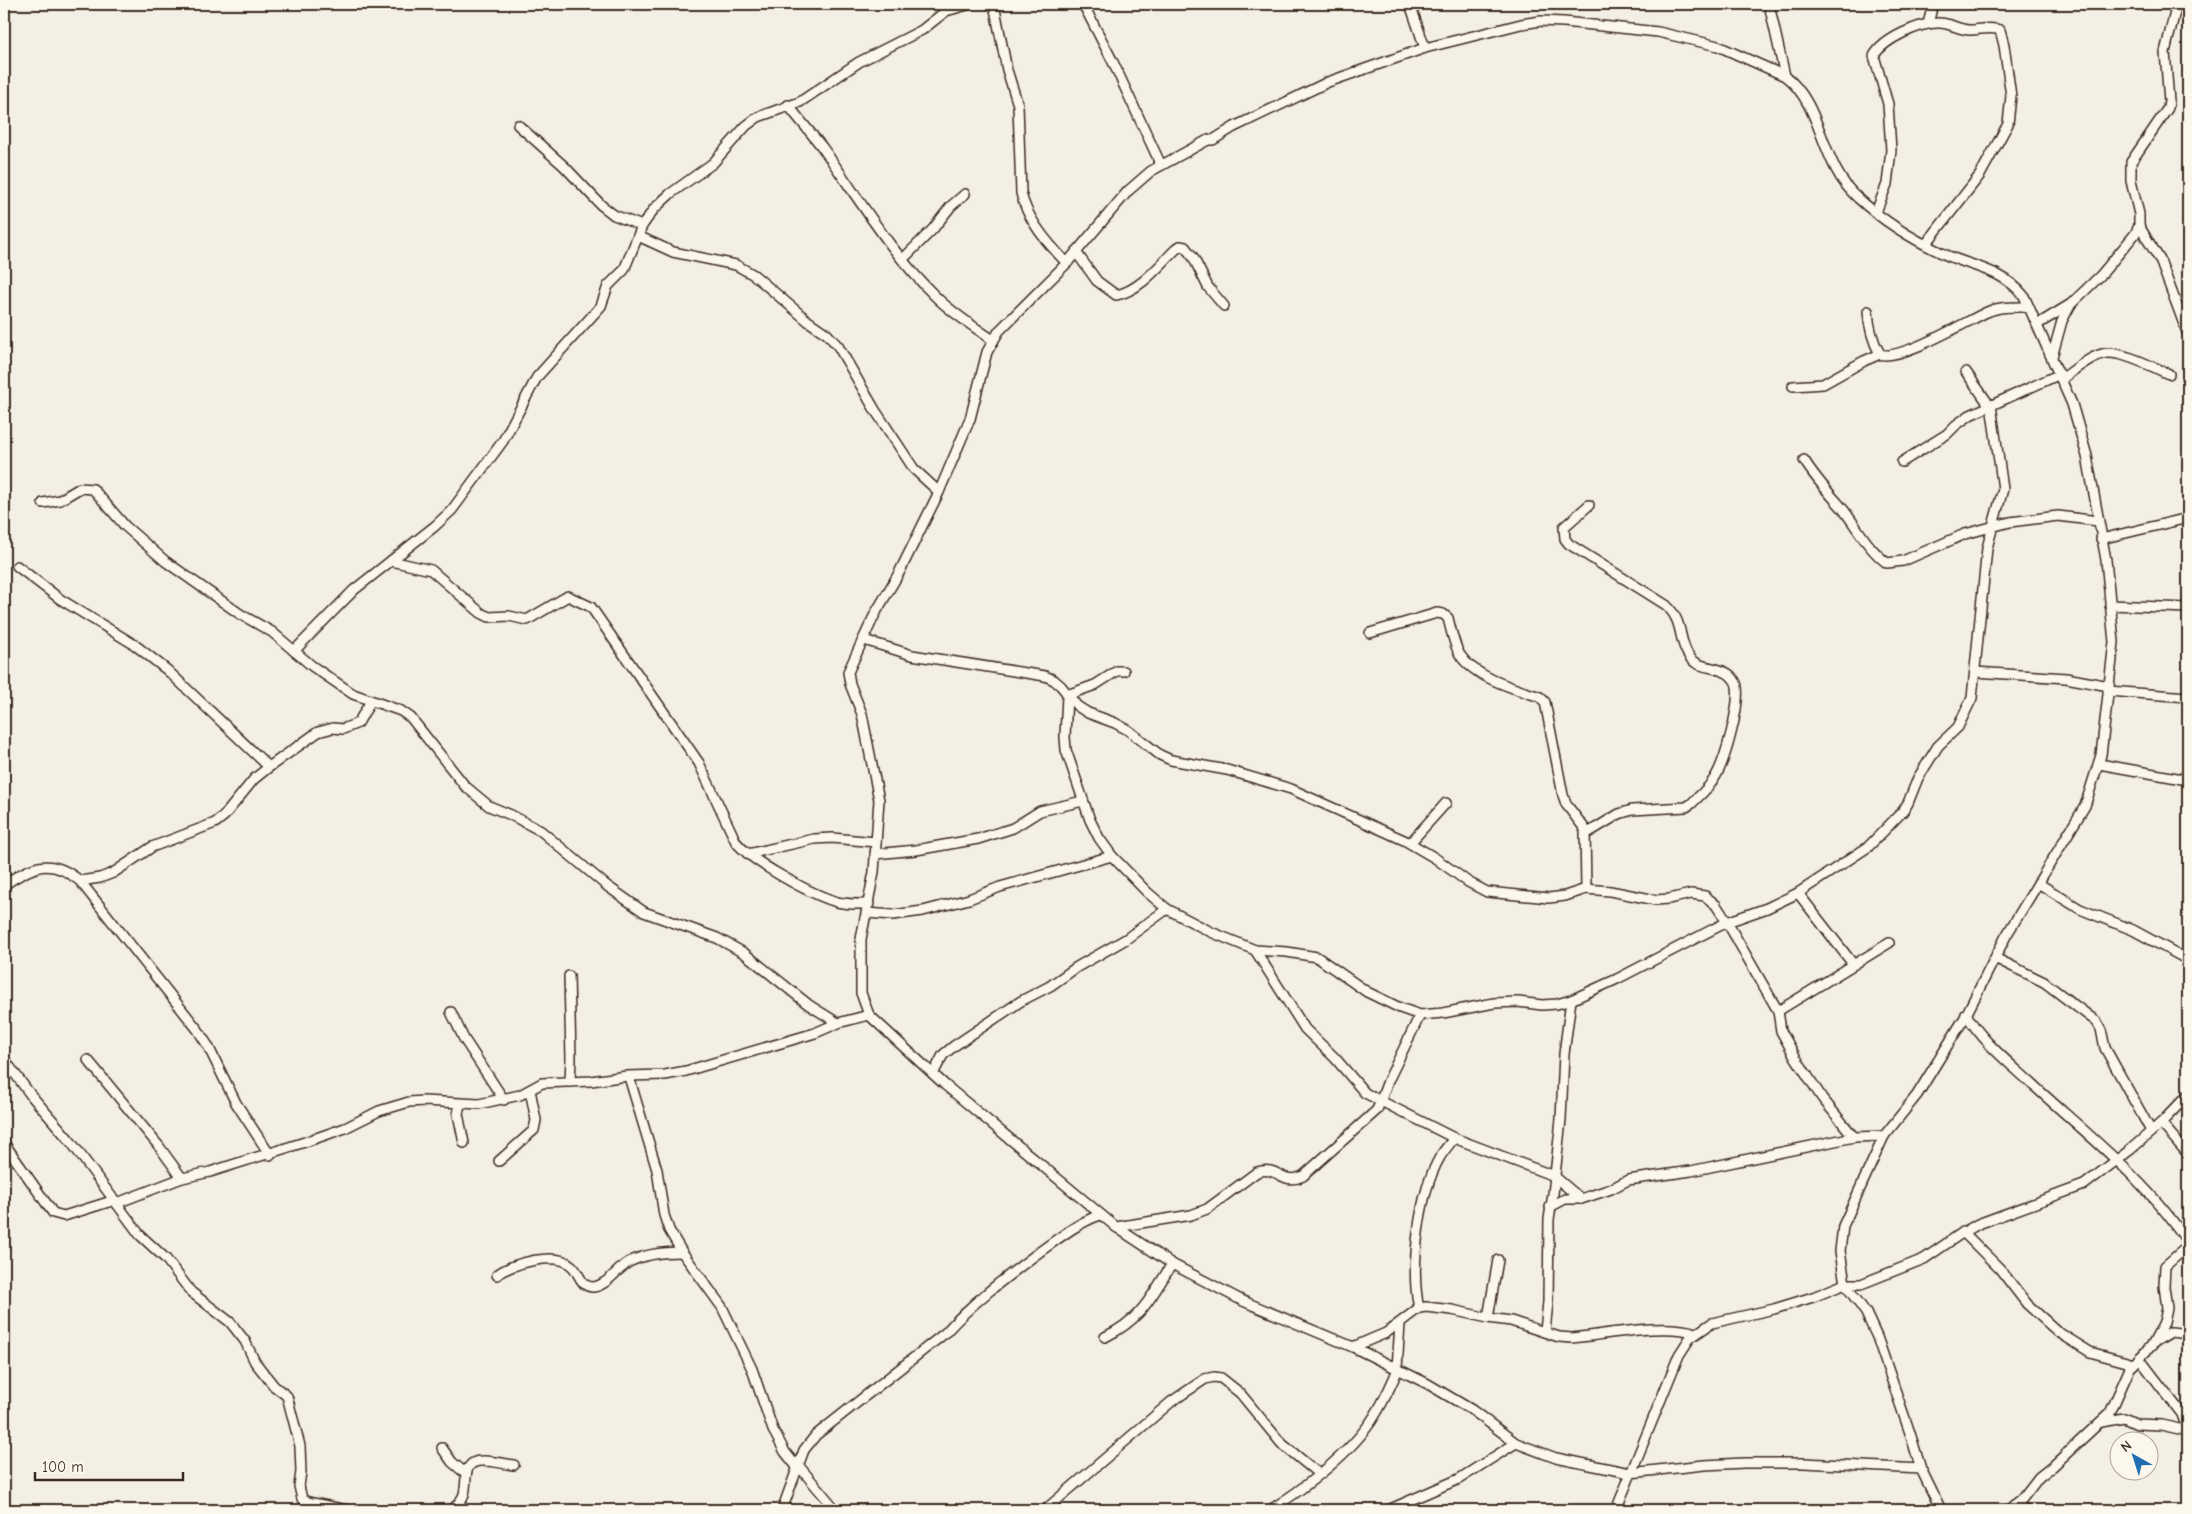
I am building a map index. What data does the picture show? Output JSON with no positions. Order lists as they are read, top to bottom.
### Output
{
  "scale_bar": "100 m",
  "north": "top left"
}
